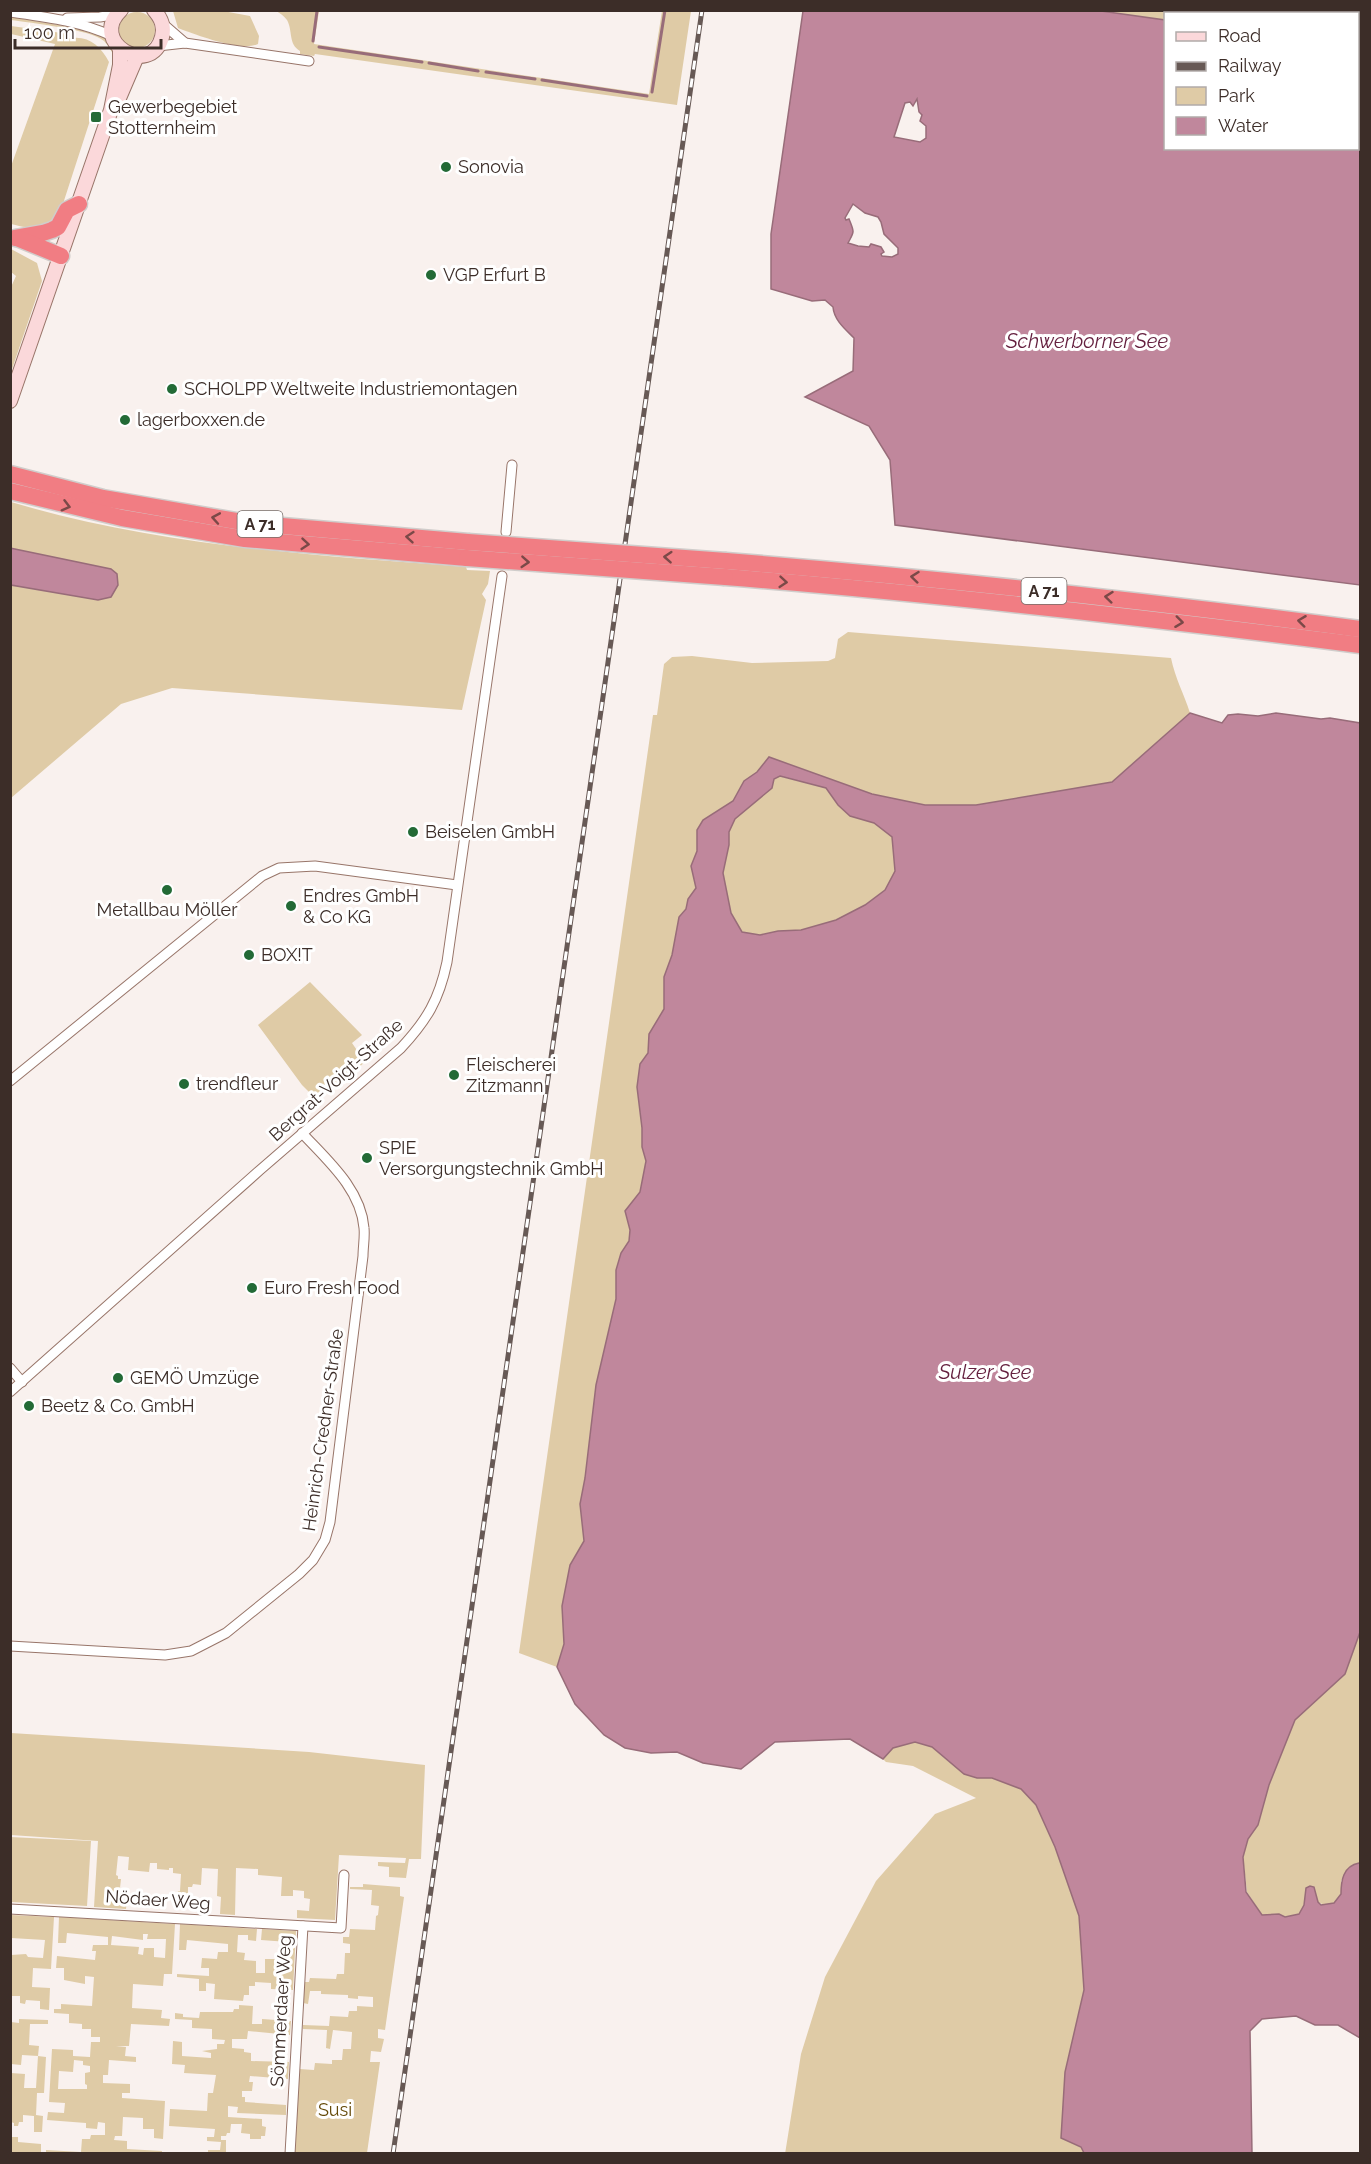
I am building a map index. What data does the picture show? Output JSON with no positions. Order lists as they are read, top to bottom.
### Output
{
  "streets": {
    "highway": ["A 71"],
    "street": [
      "Bergrat-Voigt-Straße",
      "Heinrich-Credner-Straße",
      "Nödaer Weg",
      "Sömmerdaer Weg"
    ]
  },
  "crossings": [
    ["Bergrat-Voigt-Straße", "Heinrich-Credner-Straße"],
    ["Nödaer Weg", "Sömmerdaer Weg"]
  ],
  "water": ["Schwerborner See", "Sulzer See"],
  "parks": ["Susi"],
  "places": {
    "transit": ["Gewerbegebiet Stotternheim"],
    "other": [
      "Sonovia",
      "VGP Erfurt B",
      "SCHOLPP Weltweite Industriemontagen",
      "lagerboxxen.de",
      "Beiselen GmbH",
      "Metallbau Möller",
      "Endres GmbH & Co KG",
      "BOX!T",
      "Fleischerei Zitzmann",
      "trendfleur",
      "SPIE Versorgungstechnik GmbH",
      "Euro Fresh Food",
      "GEMÖ Umzüge",
      "Beetz & Co. GmbH"
    ]
  },
  "legend": [
    "Road",
    "Railway",
    "Park",
    "Water"
  ],
  "scale_bar": "100 m"
}
